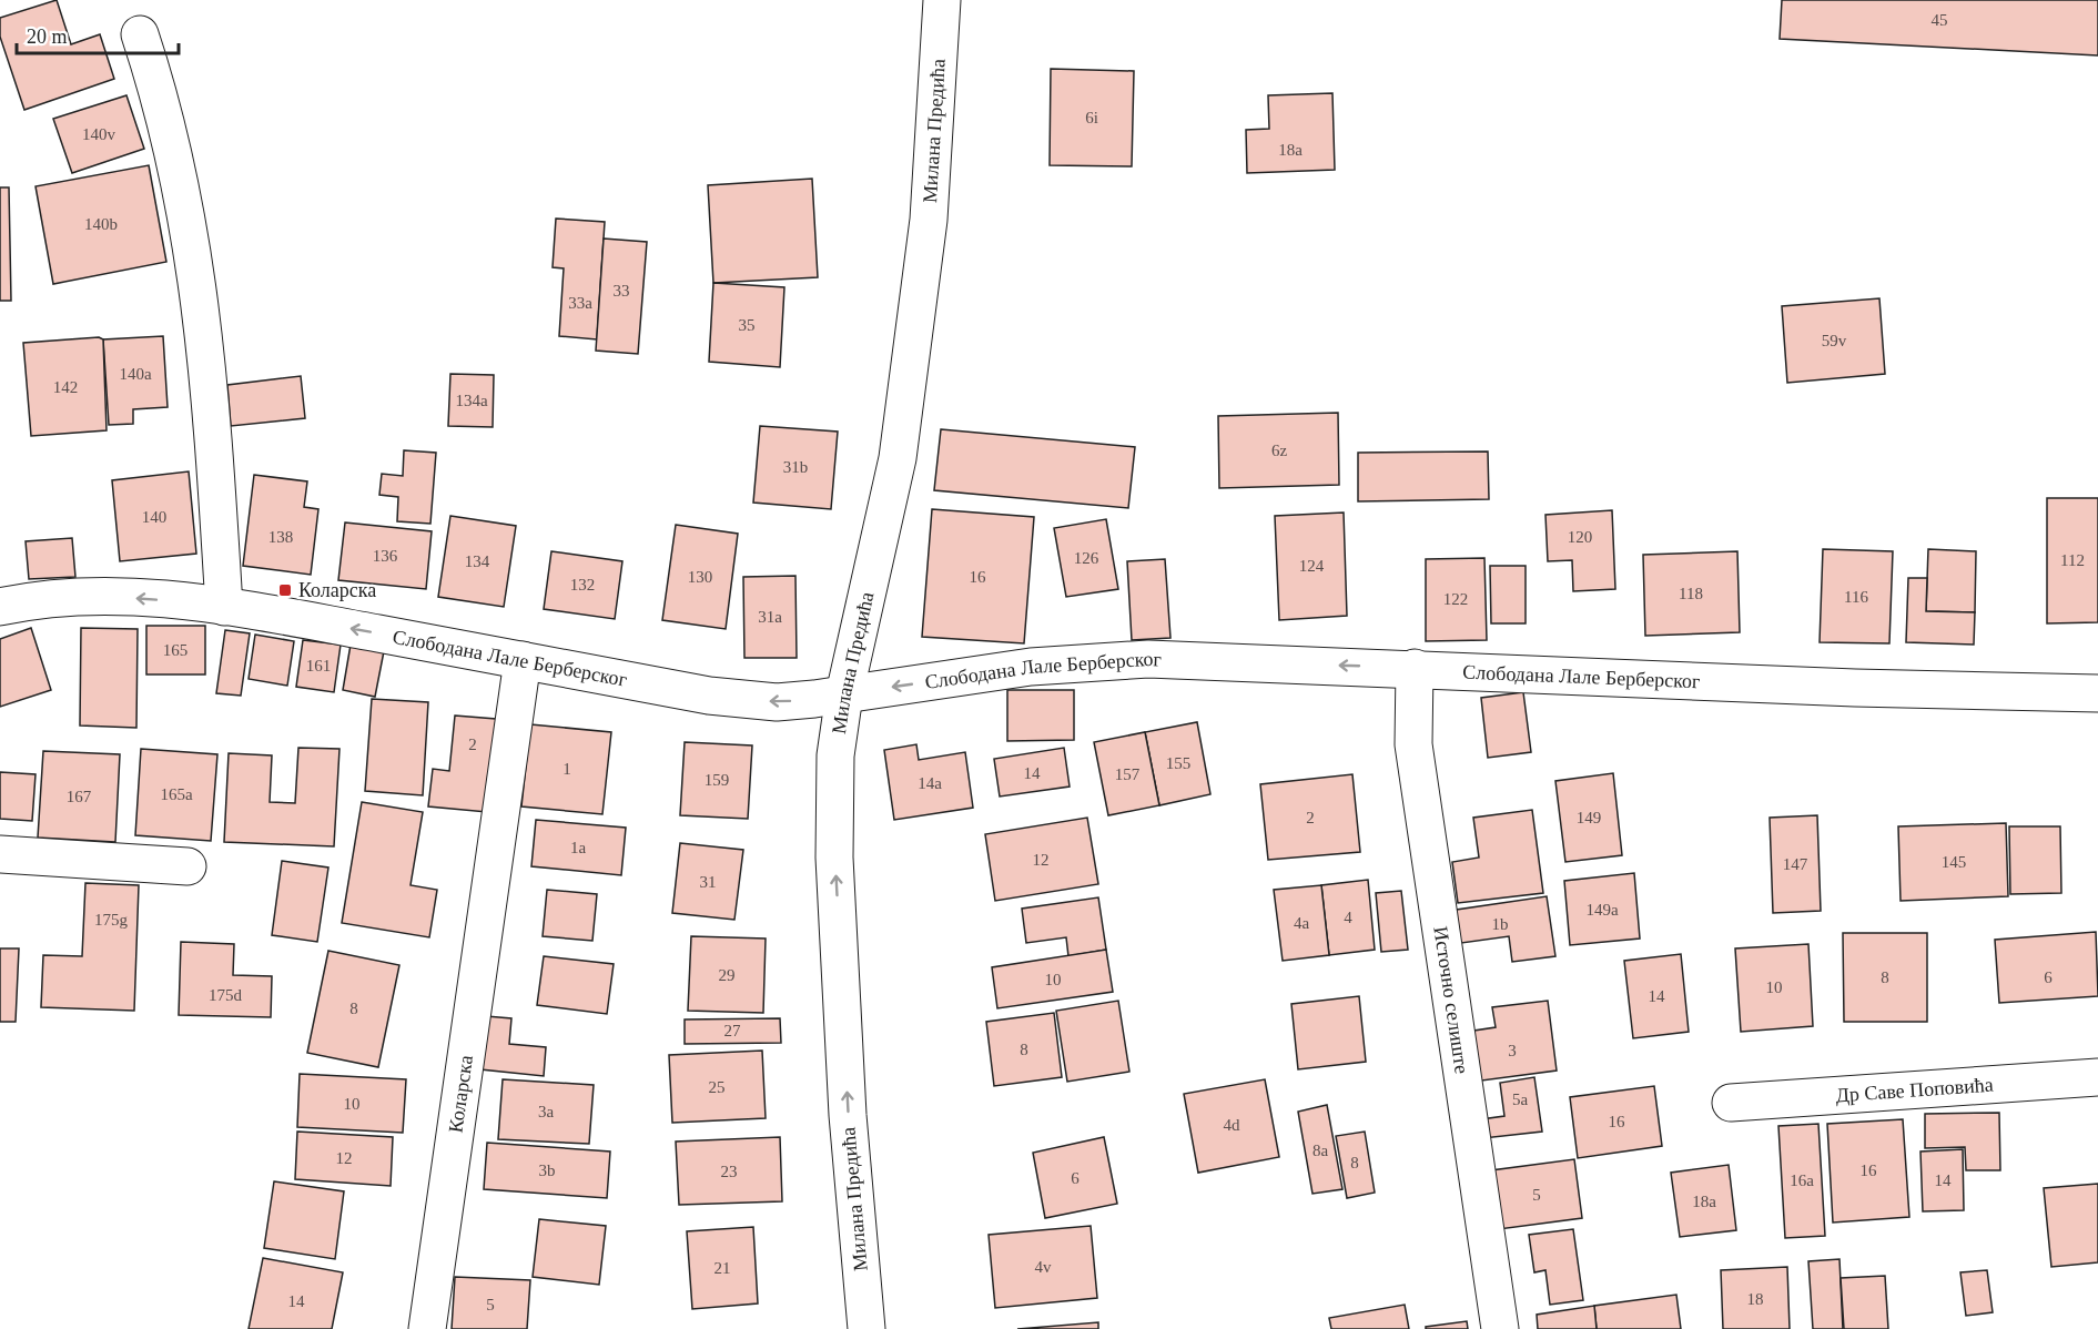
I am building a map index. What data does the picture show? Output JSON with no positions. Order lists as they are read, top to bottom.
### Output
{
  "streets": {
    "street": [
      "Милана Предића",
      "Слободана Лале Берберског",
      "Источно селиште",
      "Др Саве Поповића",
      "Коларска"
    ]
  },
  "crossings": [
    ["Милана Предића", "Слободана Лале Берберског"],
    ["Слободана Лале Берберског", "Источно селиште"],
    ["Слободана Лале Берберског", "Коларска"]
  ],
  "one_way": ["Милана Предића", "Слободана Лале Берберског"],
  "places": {
    "transit": ["Коларска"]
  },
  "house_numbers": [
    "45",
    "6i",
    "140v",
    "18a",
    "140b",
    "33",
    "33a",
    "35",
    "59v",
    "140a",
    "142",
    "134a",
    "6z",
    "31b",
    "140",
    "138",
    "120",
    "136",
    "126",
    "112",
    "134",
    "124",
    "130",
    "16",
    "132",
    "118",
    "116",
    "122",
    "31a",
    "165",
    "161",
    "2",
    "155",
    "1",
    "14",
    "157",
    "159",
    "14a",
    "165a",
    "167",
    "2",
    "149",
    "1a",
    "12",
    "145",
    "147",
    "31",
    "149a",
    "4",
    "175g",
    "4a",
    "1b",
    "29",
    "8",
    "6",
    "10",
    "10",
    "175d",
    "14",
    "8",
    "27",
    "8",
    "3",
    "25",
    "5a",
    "10",
    "3a",
    "16",
    "4d",
    "8a",
    "12",
    "8",
    "3b",
    "16",
    "23",
    "6",
    "16a",
    "14",
    "5",
    "18a",
    "4v",
    "21",
    "18",
    "14",
    "5"
  ],
  "scale_bar": "20 m"
}
